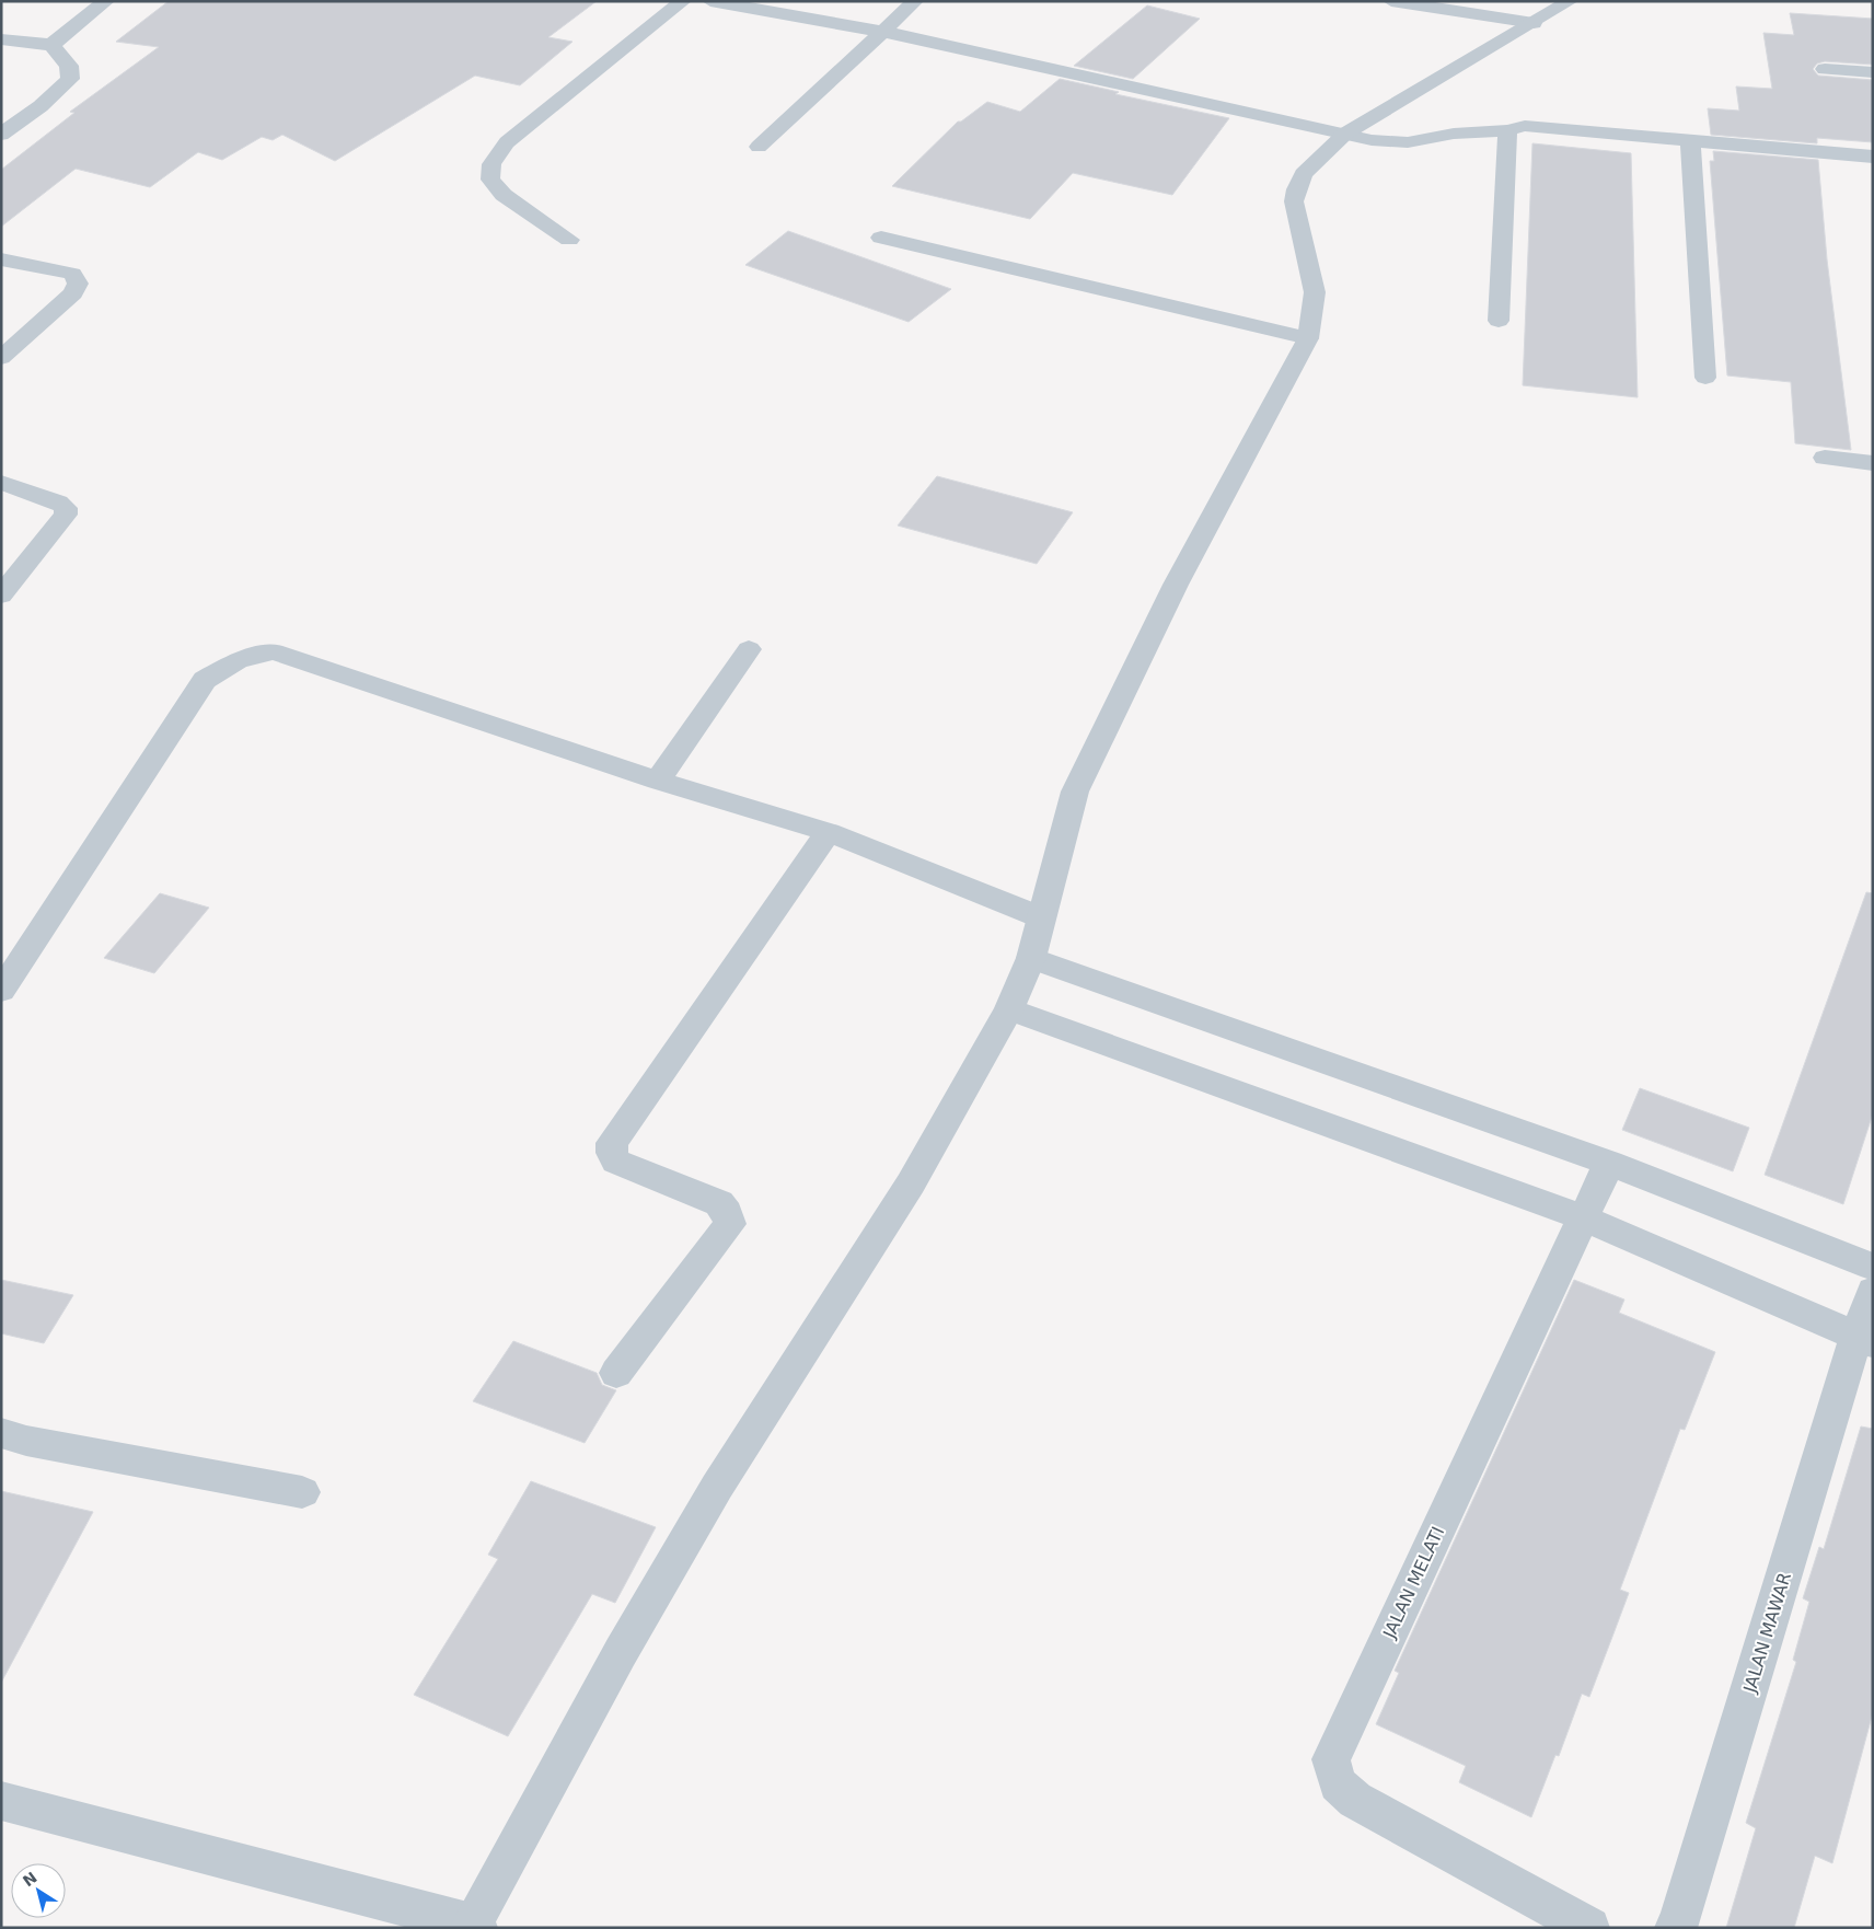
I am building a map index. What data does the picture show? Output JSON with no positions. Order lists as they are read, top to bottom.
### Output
{
  "streets": {
    "street": ["JALAN MELATI", "JALAN MAWAR"]
  },
  "north": "top left"
}
